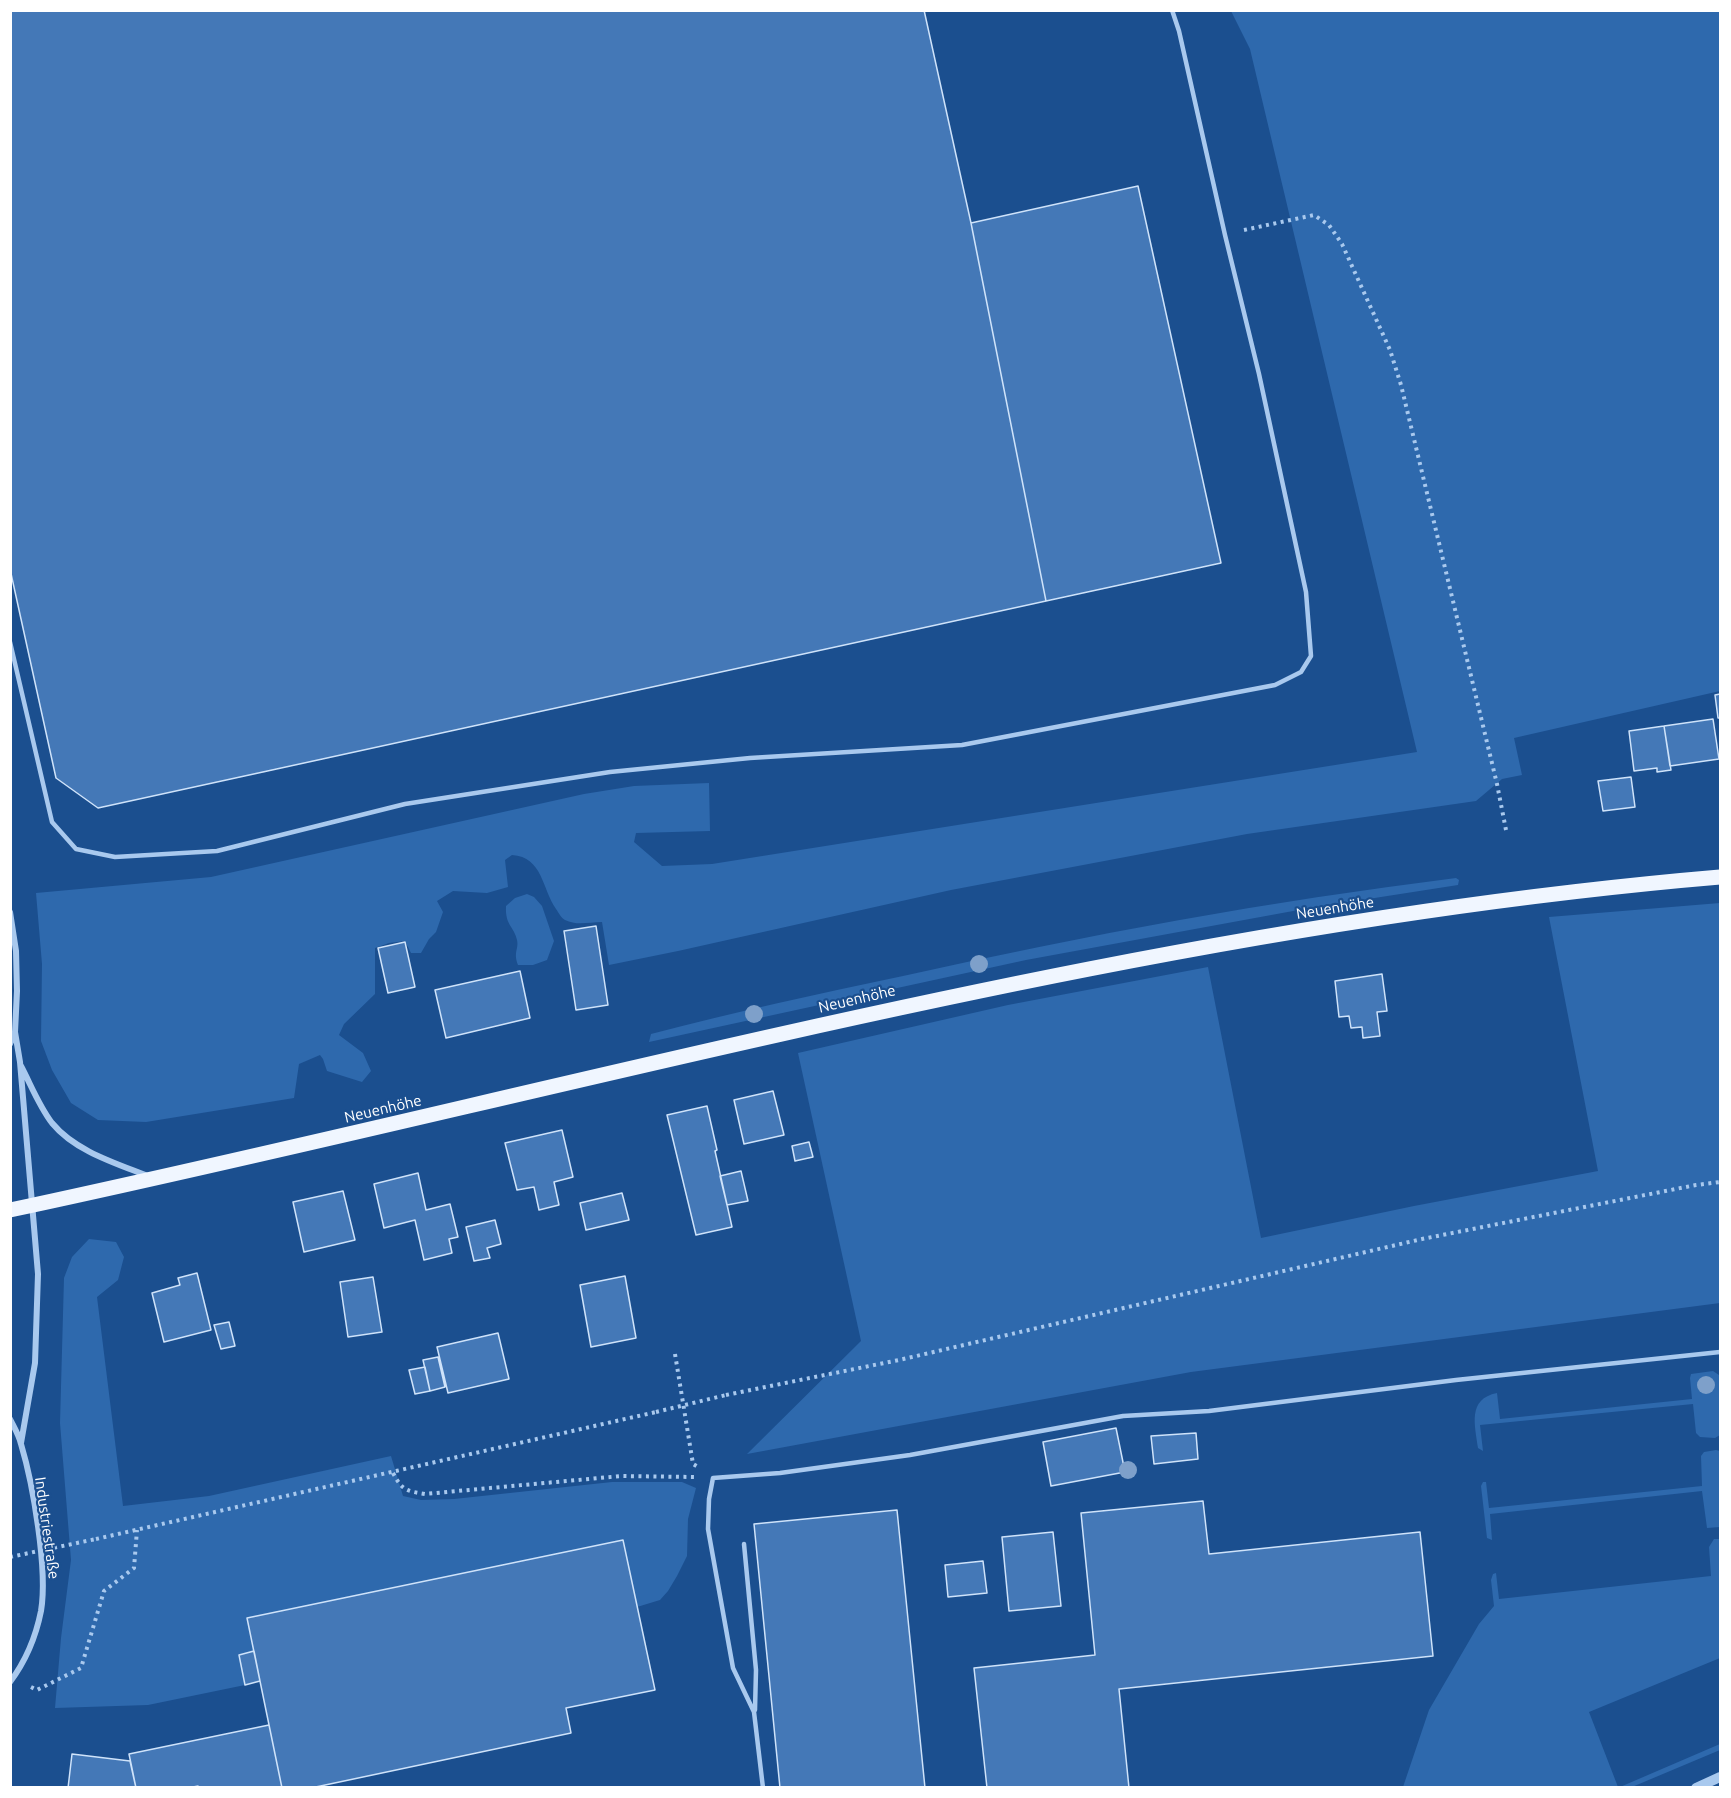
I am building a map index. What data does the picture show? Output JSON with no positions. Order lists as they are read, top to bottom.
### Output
{
  "streets": {
    "main road": ["Neuenhöhe"],
    "street": ["Industriestraße"]
  },
  "crossings": [
    ["Neuenhöhe", "Industriestraße"]
  ]
}
